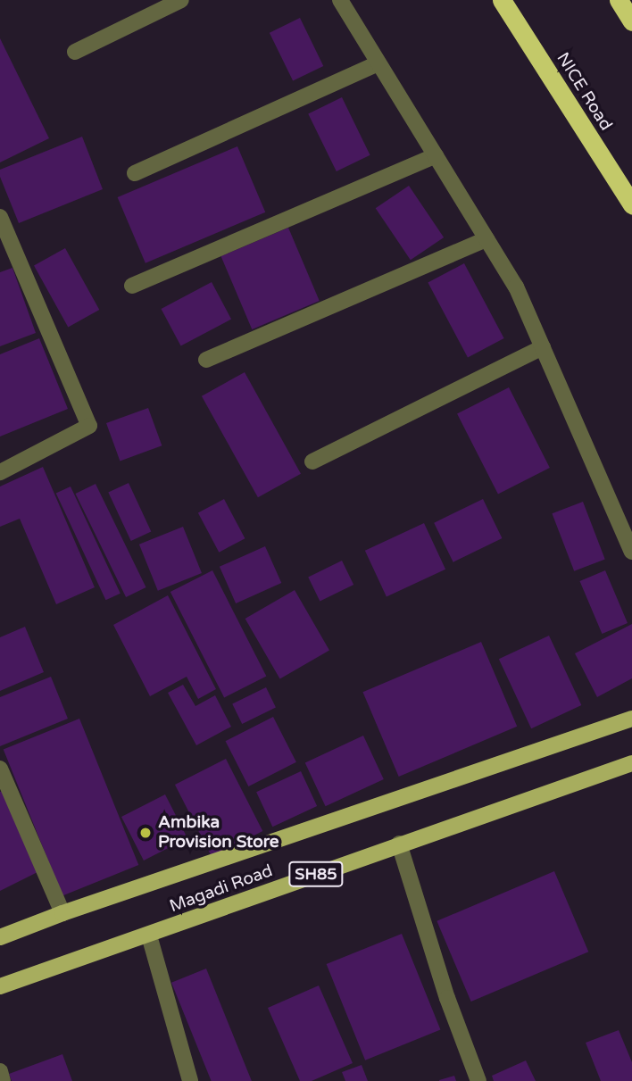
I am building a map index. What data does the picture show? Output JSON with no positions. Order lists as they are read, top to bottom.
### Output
{
  "streets": {
    "highway": ["NICE Road"],
    "main road": ["SH85", "Magadi Road"]
  },
  "places": ["Ambika Provision Store"]
}
